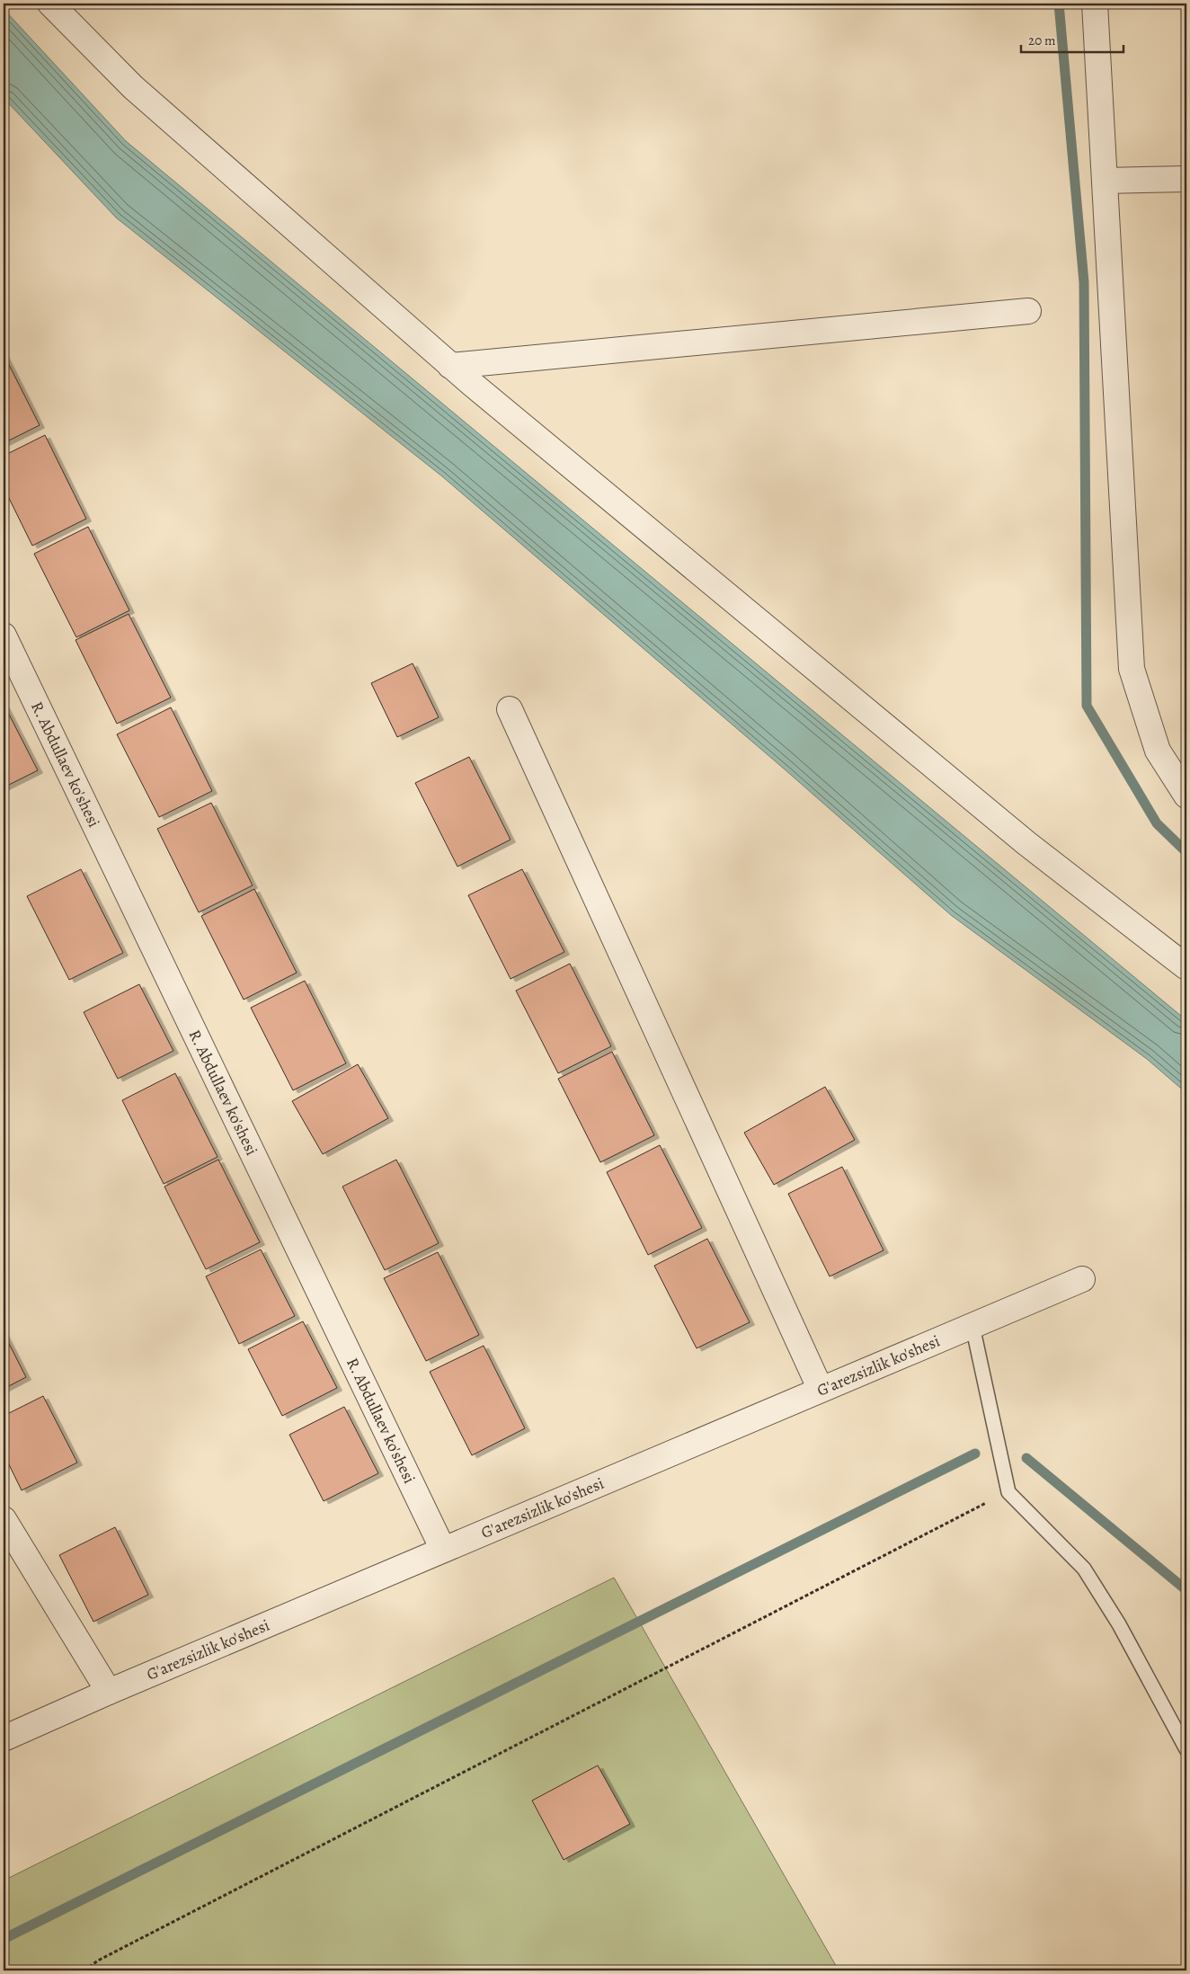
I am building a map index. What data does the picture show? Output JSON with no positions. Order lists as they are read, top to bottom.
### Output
{
  "streets": {
    "street": ["R. Abdullaev ko'shesi", "G'arezsizlik ko'shesi"]
  },
  "crossings": [
    ["R. Abdullaev ko'shesi", "G'arezsizlik ko'shesi"]
  ],
  "scale_bar": "20 m"
}
